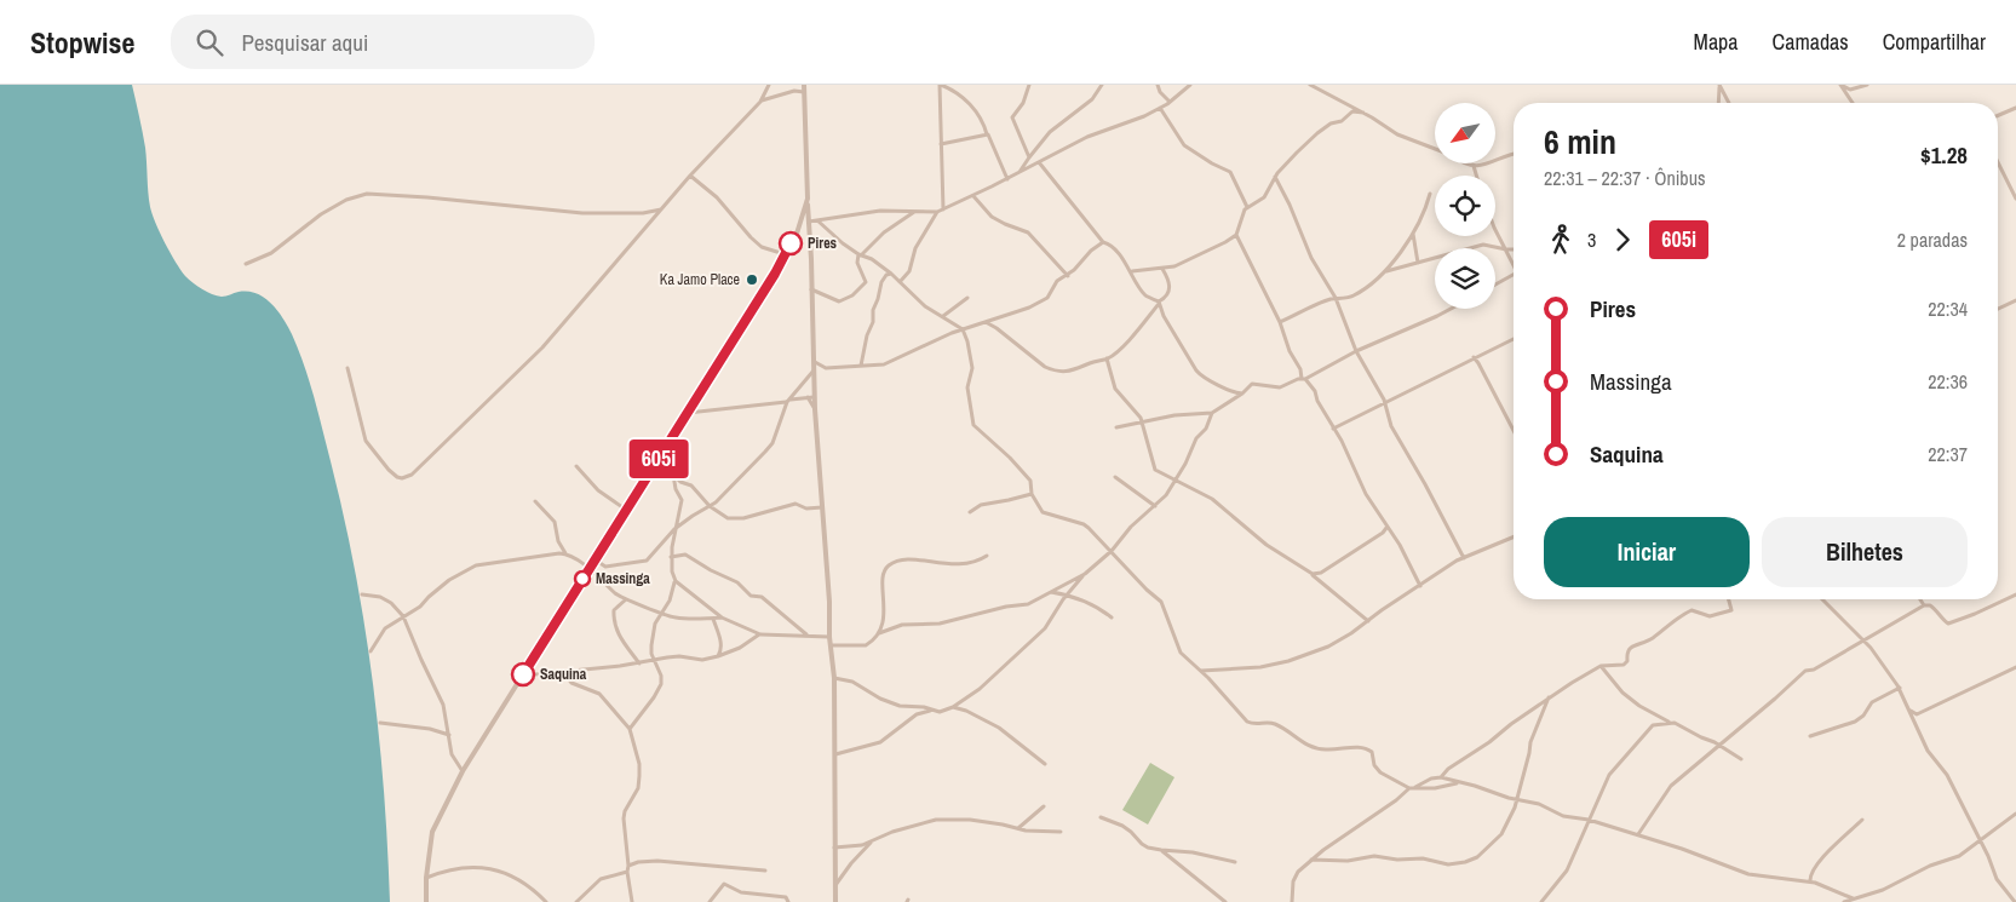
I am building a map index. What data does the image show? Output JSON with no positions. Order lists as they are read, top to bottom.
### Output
{
  "places": [
    "Pires",
    "Ka Jamo Place",
    "Massinga",
    "Saquina"
  ],
  "lines": ["bus line 605i"],
  "north": "bottom left",
  "page": {
    "header": "Stopwise",
    "search": "Pesquisar aqui",
    "nav": ["Mapa", "Camadas", "Compartilhar"],
    "on_map": "605i",
    "heading": ["6 min", "22:31 – 22:37 · Ônibus", "$1.28"],
    "legs": ["3", "605i", "2 paradas"],
    "list": [
      {
        "name": "Pires",
        "value": "22:34"
      },
      {
        "name": "Massinga",
        "value": "22:36"
      },
      {
        "name": "Saquina",
        "value": "22:37"
      }
    ],
    "buttons": ["Iniciar", "Bilhetes"]
  }
}
